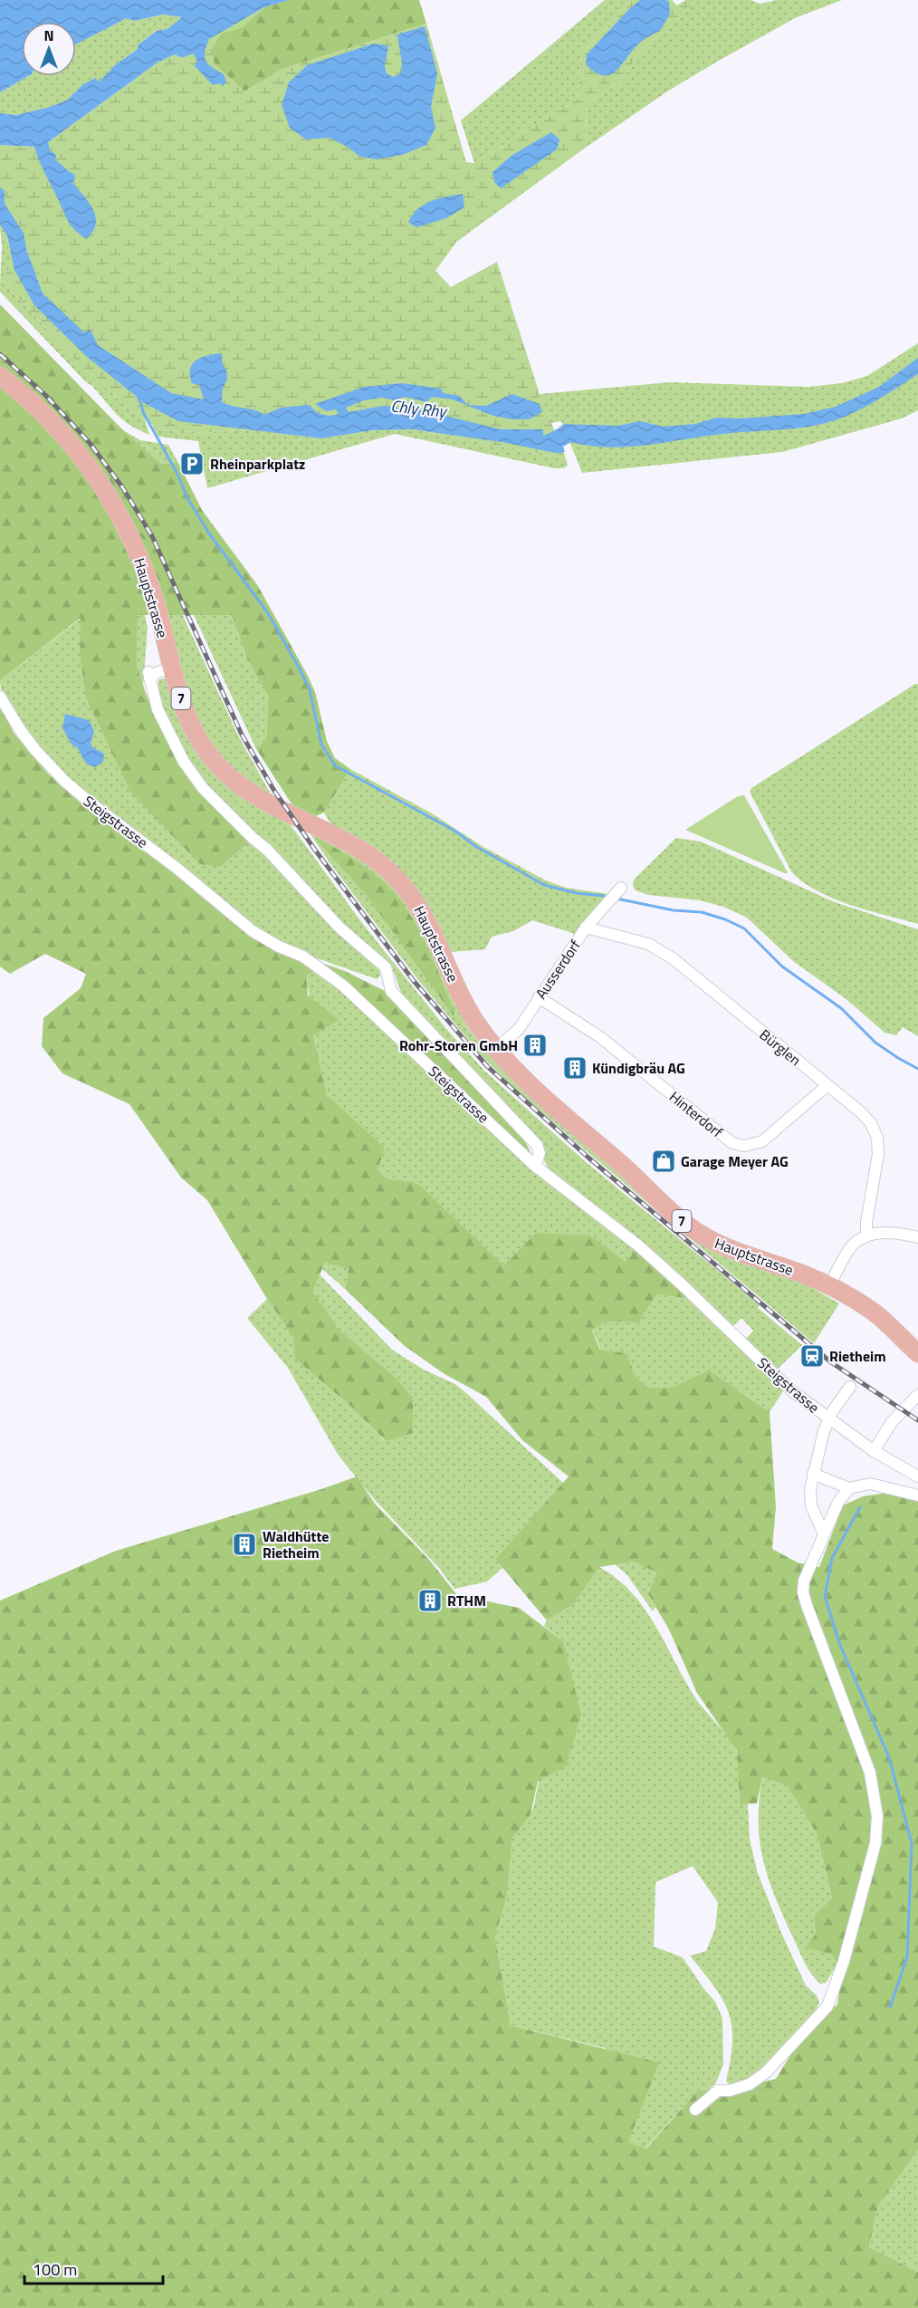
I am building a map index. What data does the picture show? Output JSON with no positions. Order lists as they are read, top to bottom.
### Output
{
  "streets": {
    "main road": ["Hauptstrasse", "7"],
    "street": [
      "Steigstrasse",
      "Ausserdorf",
      "Bürglen",
      "Hinterdorf"
    ]
  },
  "crossings": [
    ["Hauptstrasse", "Ausserdorf"],
    ["Ausserdorf", "Bürglen"],
    ["Ausserdorf", "Hinterdorf"],
    ["Bürglen", "Hinterdorf"]
  ],
  "water": ["Chly Rhy"],
  "places": {
    "parking": ["Rheinparkplatz"],
    "building": [
      "Rohr-Storen GmbH",
      "Kündigbräu AG",
      "Waldhütte Rietheim",
      "RTHM"
    ],
    "shop": ["Garage Meyer AG"],
    "station": ["Rietheim"]
  },
  "scale_bar": "100 m",
  "north": "top"
}
